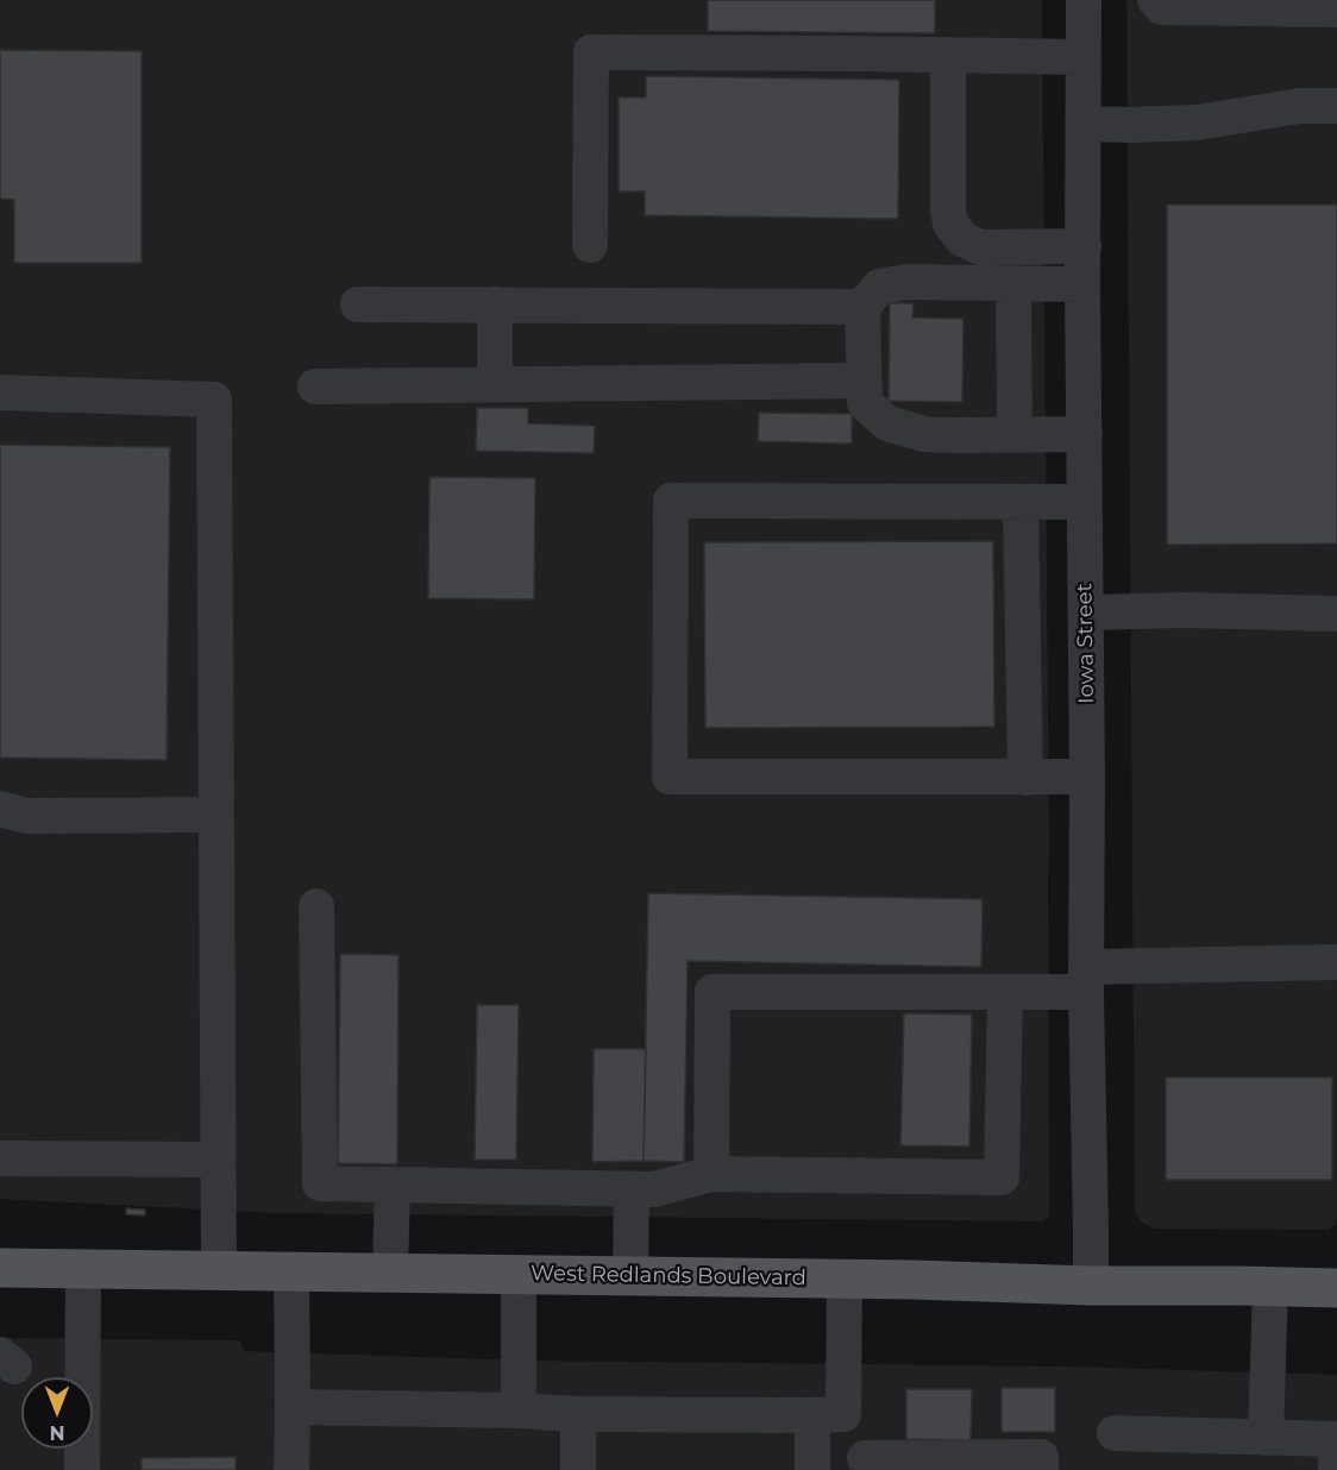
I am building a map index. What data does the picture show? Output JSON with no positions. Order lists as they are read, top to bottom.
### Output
{
  "streets": {
    "main road": ["West Redlands Boulevard"],
    "street": ["Iowa Street"]
  },
  "crossings": [
    ["Iowa Street", "West Redlands Boulevard"]
  ],
  "north": "bottom"
}
